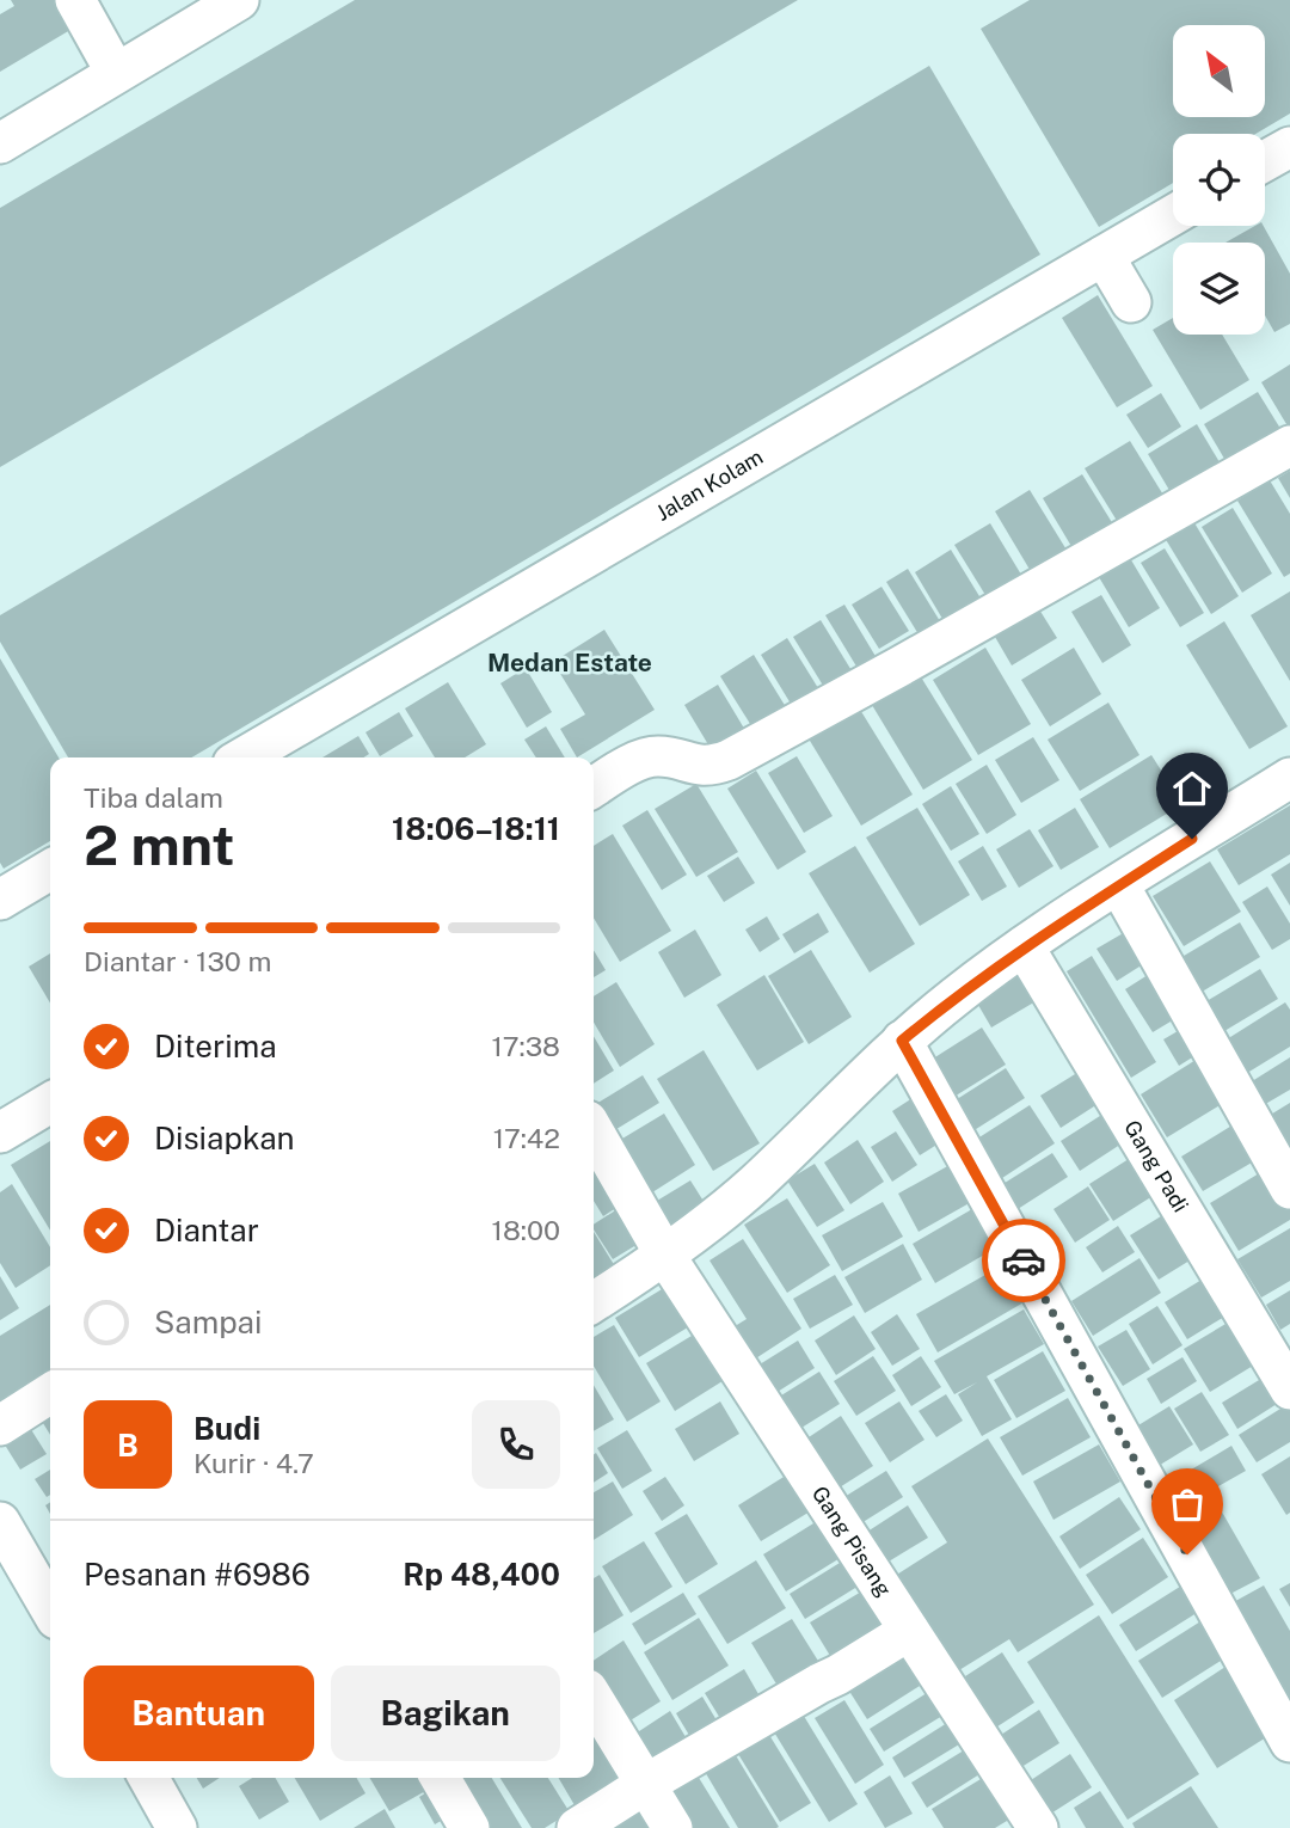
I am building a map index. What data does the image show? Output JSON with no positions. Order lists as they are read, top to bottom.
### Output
{
  "streets": {
    "street": ["Jalan Kolam", "Gang Padi", "Gang Pisang"]
  },
  "districts": ["Medan Estate"],
  "north": "top left",
  "page": {
    "heading": ["2 mnt", "Tiba dalam", "18:06–18:11"],
    "panel": [
      "Budi",
      "Kurir · 4.7",
      "Pesanan #6986",
      "Rp 48,400"
    ],
    "bar": "Diantar · 130 m",
    "list": [
      ["Diterima", "17:38"],
      ["Disiapkan", "17:42"],
      ["Diantar", "18:00"],
      "Sampai"
    ],
    "round": "B",
    "buttons": ["Bantuan", "Bagikan"]
  }
}
